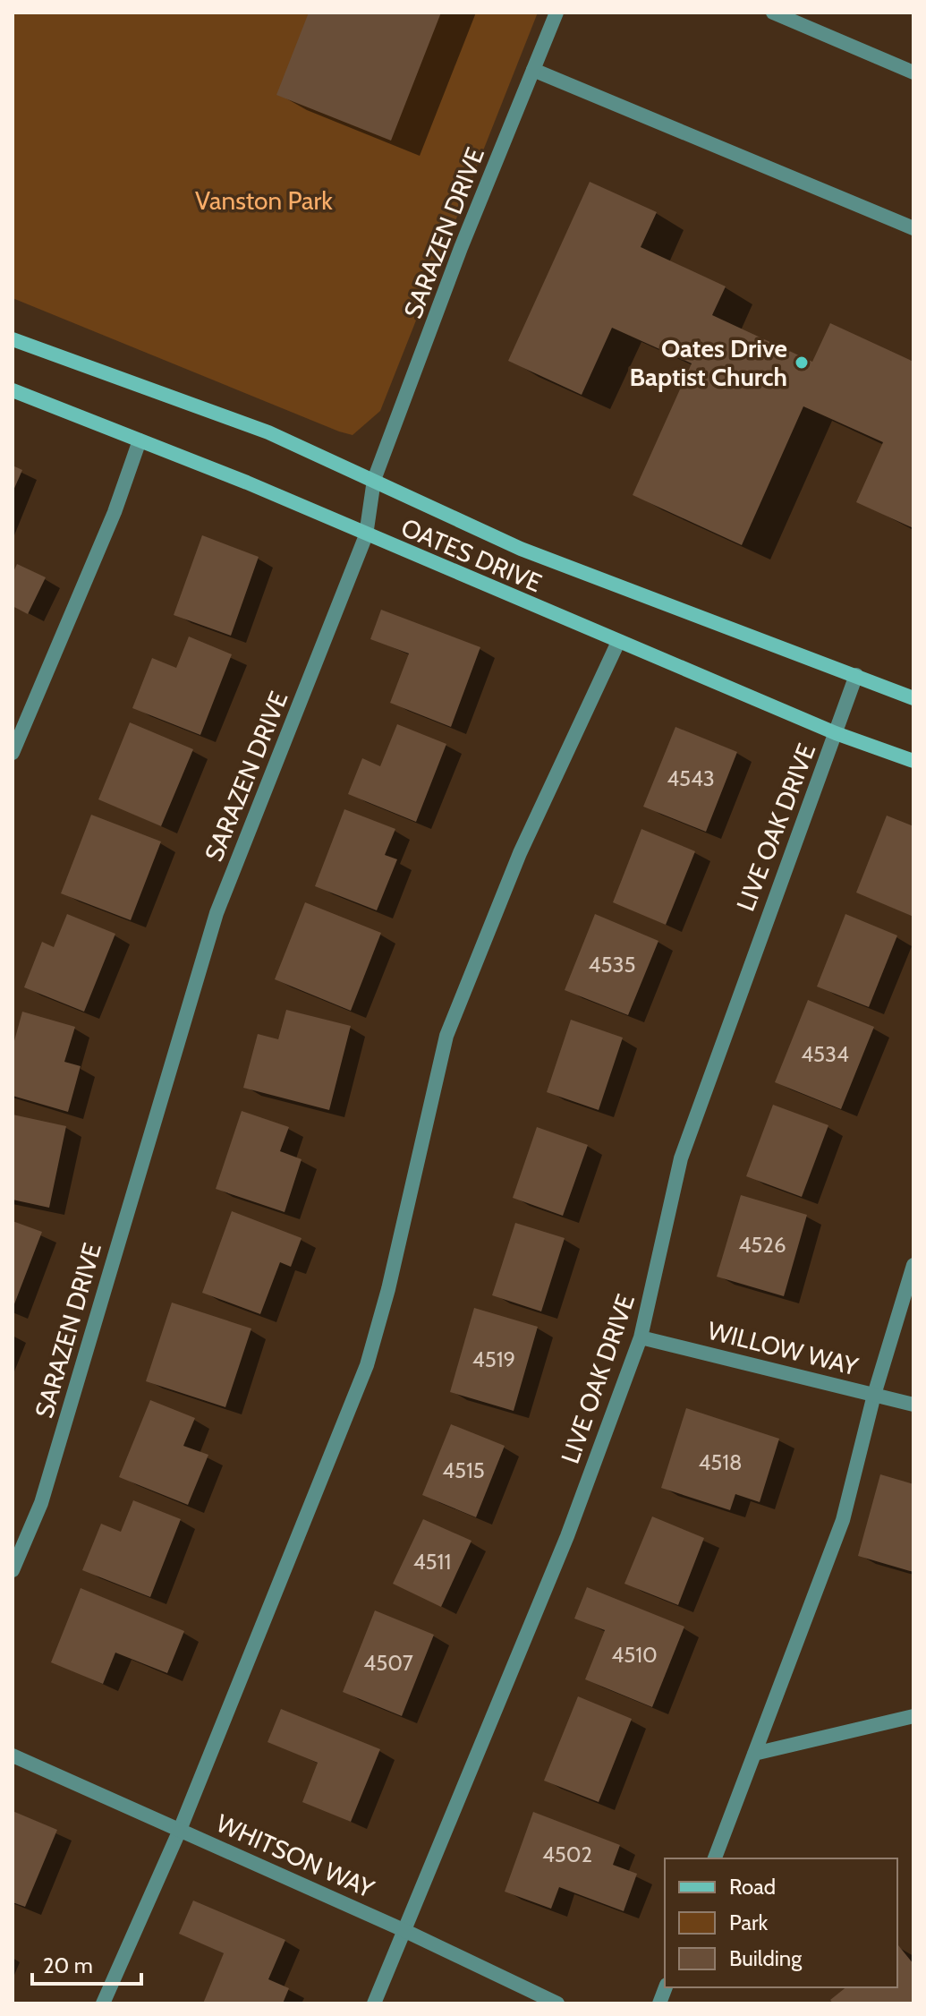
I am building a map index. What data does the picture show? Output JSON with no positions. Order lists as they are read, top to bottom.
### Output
{
  "streets": {
    "main road": ["OATES DRIVE"],
    "street": [
      "SARAZEN DRIVE",
      "LIVE OAK DRIVE",
      "WILLOW WAY",
      "WHITSON WAY"
    ]
  },
  "crossings": [
    ["SARAZEN DRIVE", "OATES DRIVE"],
    ["OATES DRIVE", "LIVE OAK DRIVE"],
    ["LIVE OAK DRIVE", "WILLOW WAY"],
    ["LIVE OAK DRIVE", "WHITSON WAY"]
  ],
  "parks": ["Vanston Park"],
  "places": ["Oates Drive Baptist Church"],
  "house_numbers": [
    "4543",
    "4535",
    "4534",
    "4526",
    "4519",
    "4518",
    "4515",
    "4511",
    "4510",
    "4507",
    "4502"
  ],
  "legend": ["Road", "Park", "Building"],
  "scale_bar": "20 m"
}
